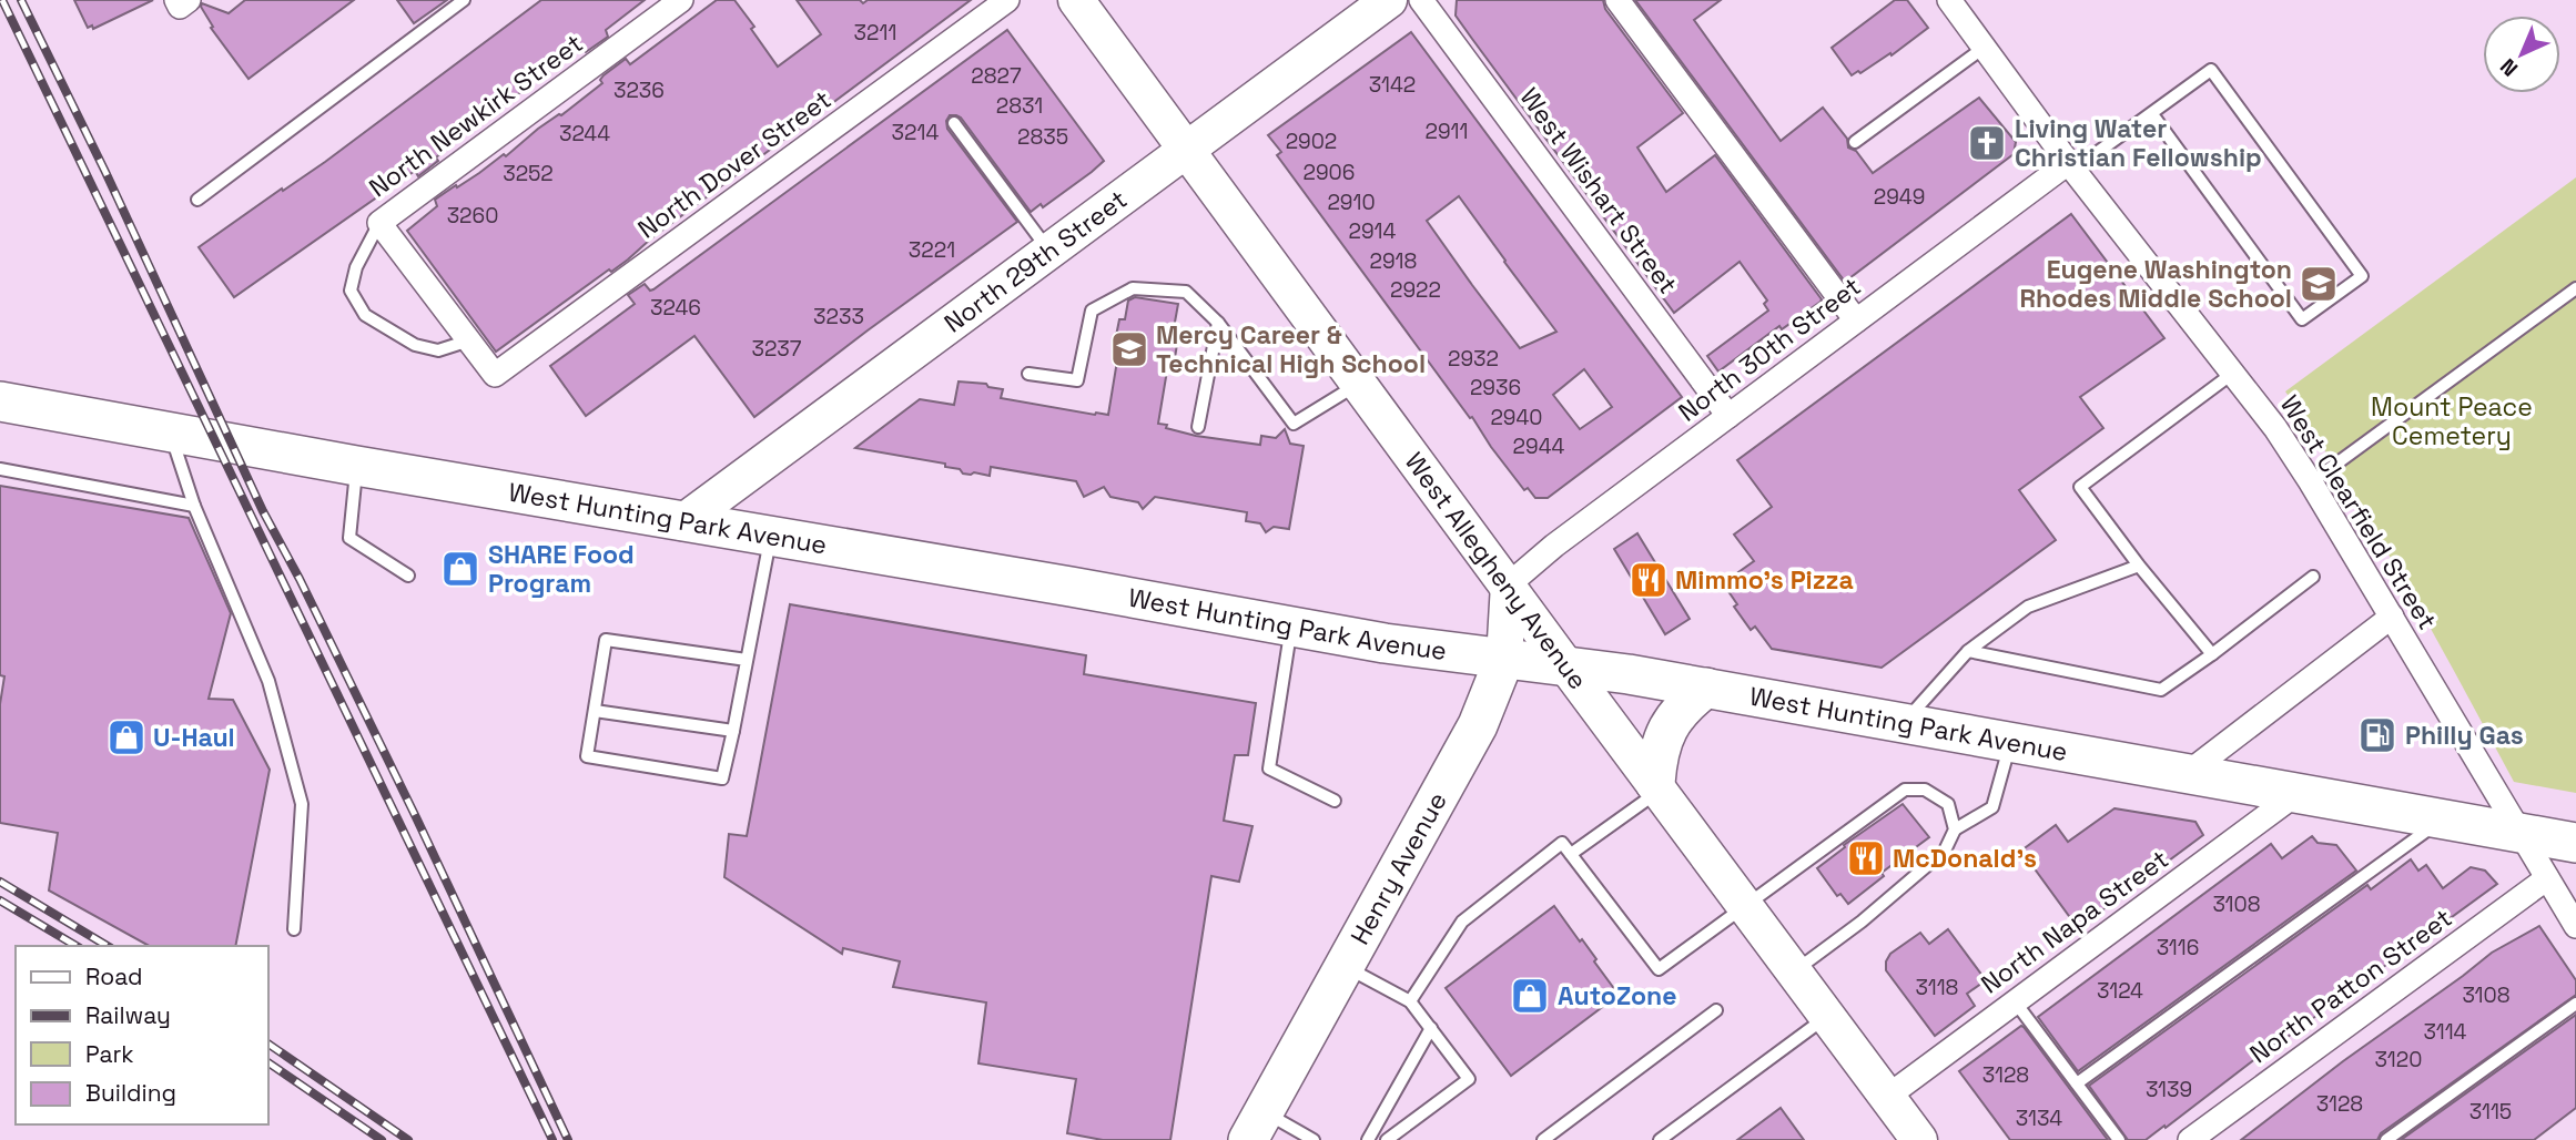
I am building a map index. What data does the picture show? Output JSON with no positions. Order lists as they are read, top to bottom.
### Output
{
  "streets": {
    "main road": [
      "North 29th Street",
      "West Hunting Park Avenue",
      "West Allegheny Avenue",
      "Henry Avenue"
    ],
    "street": [
      "North Newkirk Street",
      "North Dover Street",
      "West Wishart Street",
      "North 30th Street",
      "West Clearfield Street",
      "North Napa Street",
      "North Patton Street"
    ]
  },
  "crossings": [
    ["West Wishart Street", "North 30th Street"],
    ["North 29th Street", "West Hunting Park Avenue"],
    ["North 29th Street", "West Allegheny Avenue"],
    ["North 30th Street", "West Clearfield Street"],
    ["North 30th Street", "West Allegheny Avenue"],
    ["North 30th Street", "Henry Avenue"],
    ["West Clearfield Street", "West Hunting Park Avenue"],
    ["West Clearfield Street", "North Patton Street"],
    ["West Hunting Park Avenue", "West Allegheny Avenue"],
    ["West Hunting Park Avenue", "Henry Avenue"],
    ["West Hunting Park Avenue", "North Napa Street"],
    ["West Allegheny Avenue", "Henry Avenue"],
    ["West Allegheny Avenue", "North Napa Street"]
  ],
  "parks": ["Mount Peace Cemetery"],
  "places": {
    "church": ["Living Water Christian Fellowship"],
    "school or university": ["Eugene Washington Rhodes Middle School", "Mercy Career & Technical High School"],
    "shop": ["SHARE Food Program", "U-Haul", "AutoZone"],
    "restaurant": ["Mimmo's Pizza", "McDonald's"],
    "fuel station": ["Philly Gas"]
  },
  "house_numbers": [
    "3211",
    "2827",
    "3142",
    "3236",
    "2831",
    "2911",
    "3214",
    "3244",
    "2835",
    "2902",
    "2906",
    "3252",
    "2949",
    "2910",
    "3260",
    "2914",
    "3221",
    "2918",
    "2922",
    "3246",
    "3233",
    "3237",
    "2932",
    "2936",
    "2940",
    "2944",
    "3108",
    "3116",
    "3118",
    "3124",
    "3108",
    "3114",
    "3120",
    "3128",
    "3139",
    "3128",
    "3115",
    "3134"
  ],
  "legend": [
    "Road",
    "Railway",
    "Park",
    "Building"
  ],
  "north": "bottom left"
}
